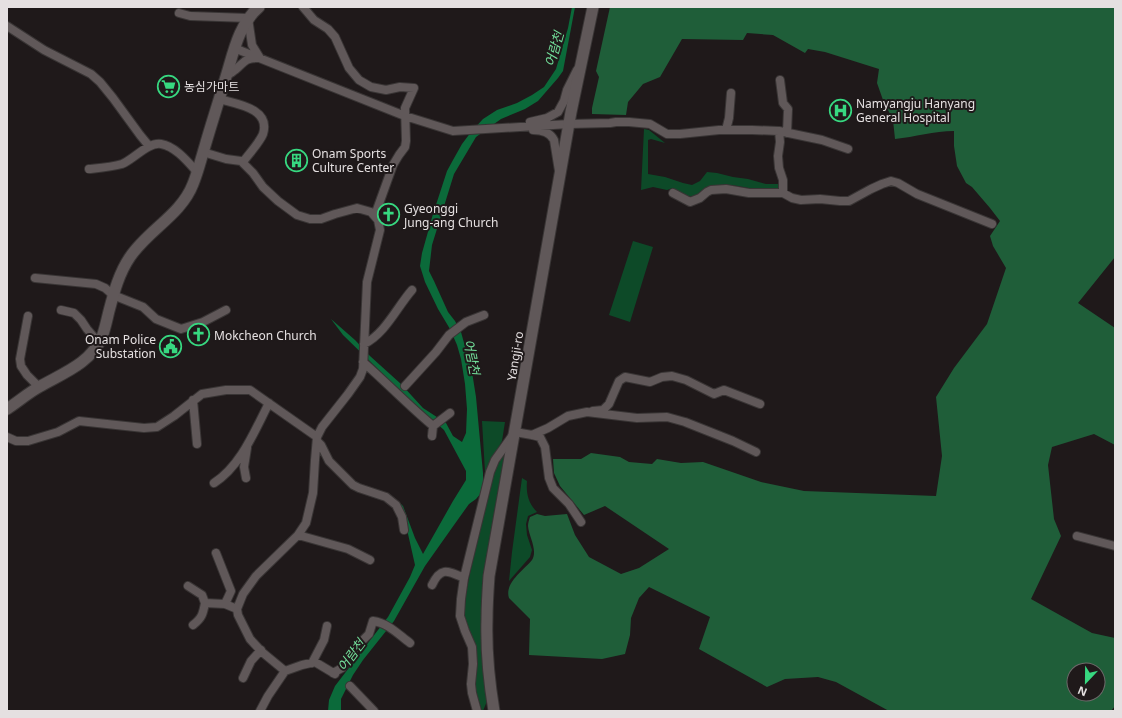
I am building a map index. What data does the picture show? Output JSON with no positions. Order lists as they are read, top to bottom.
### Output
{
  "streets": {
    "street": ["Yangji-ro"]
  },
  "water": ["어람천"],
  "places": {
    "supermarket": ["농심가마트"],
    "hospital": ["Namyangju Hanyang General Hospital"],
    "building": ["Onam Sports Culture Center"],
    "church": ["Gyeonggi Jung-ang Church", "Mokcheon Church"],
    "public building": ["Onam Police Substation"]
  },
  "north": "bottom"
}
